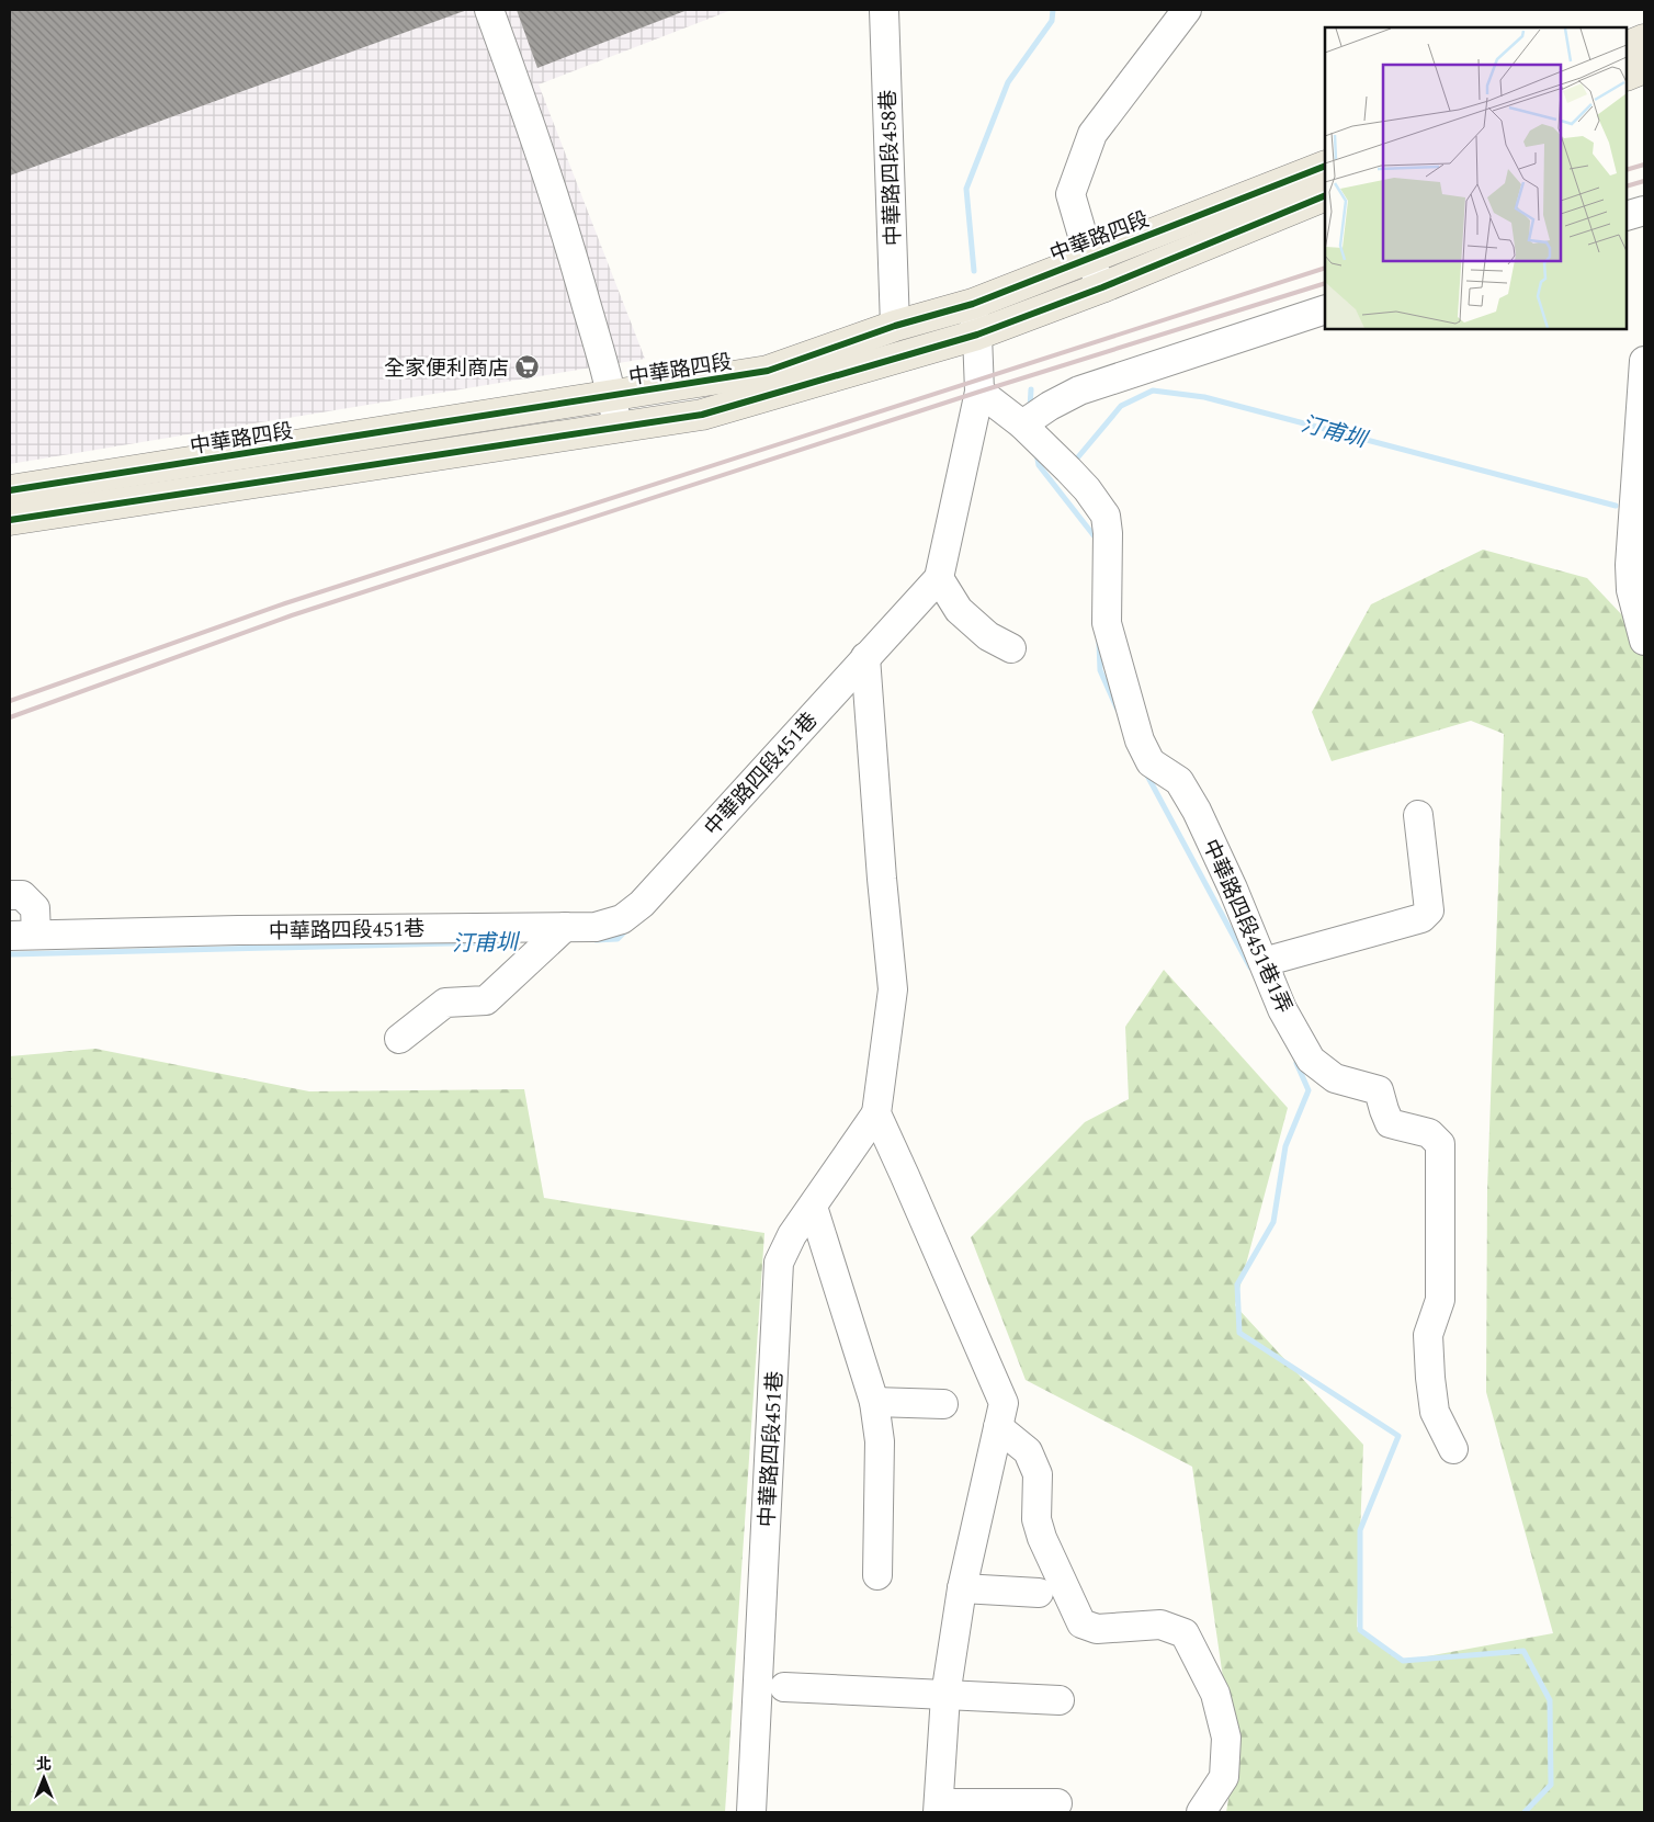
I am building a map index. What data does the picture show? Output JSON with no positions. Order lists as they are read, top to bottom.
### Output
{
  "streets": {
    "main road": ["中華路四段"],
    "lane": ["中華路四段458巷", "中華路四段451巷", "中華路四段451巷1弄"]
  },
  "crossings": [
    ["中華路四段458巷", "中華路四段"]
  ],
  "water": ["汀甫圳"],
  "places": {
    "supermarket": ["全家便利商店"]
  },
  "north": "top"
}
